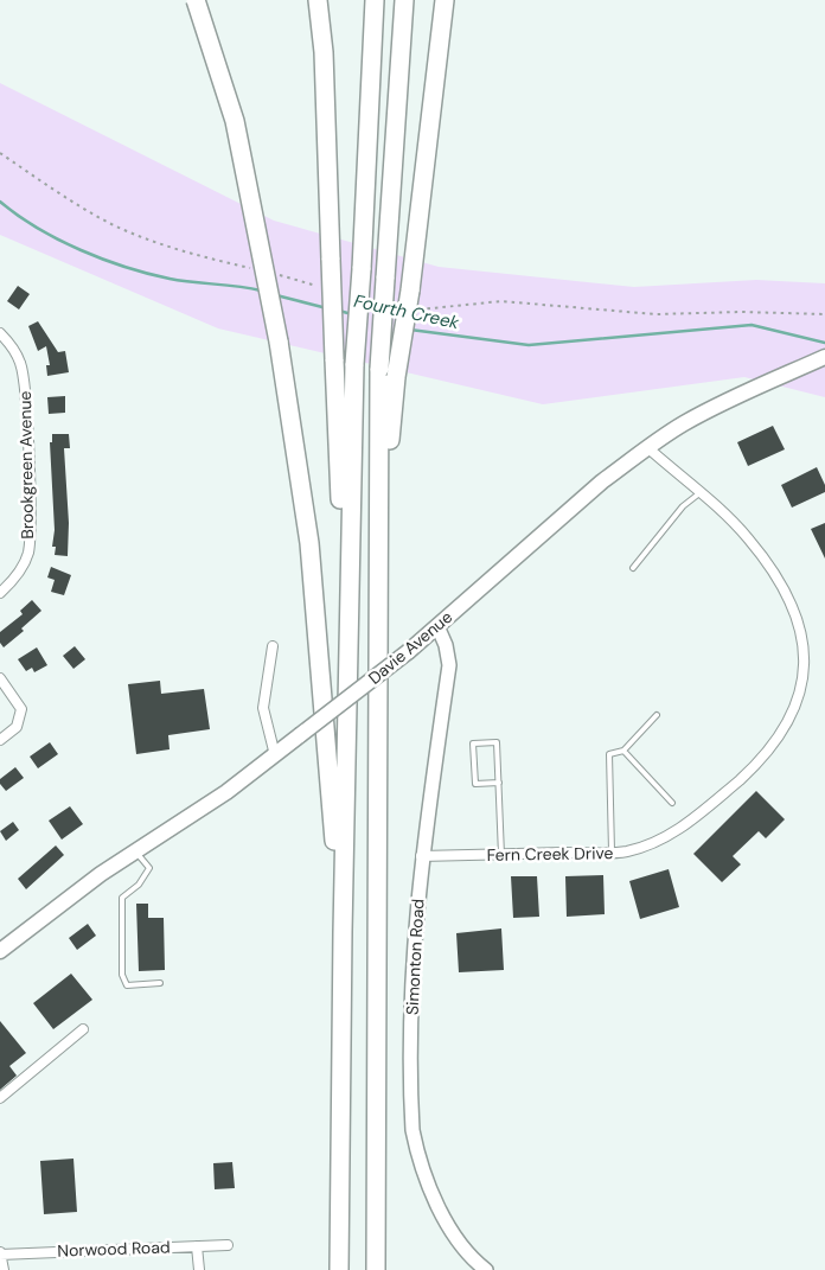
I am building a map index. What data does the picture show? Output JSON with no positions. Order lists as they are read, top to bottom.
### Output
{
  "streets": {
    "main road": ["Davie Avenue"],
    "street": [
      "Brookgreen Avenue",
      "Fern Creek Drive",
      "Simonton Road",
      "Norwood Road"
    ]
  },
  "crossings": [
    ["Davie Avenue", "Fern Creek Drive"],
    ["Davie Avenue", "Simonton Road"],
    ["Fern Creek Drive", "Simonton Road"]
  ],
  "water": ["Fourth Creek"]
}
